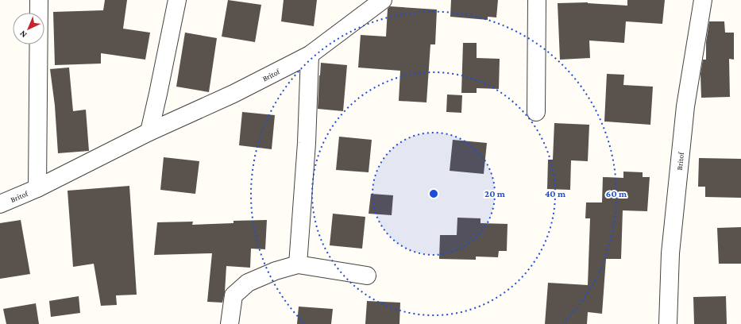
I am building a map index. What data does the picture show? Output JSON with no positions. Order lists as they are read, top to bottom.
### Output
{
  "streets": {
    "street": ["Britof"]
  },
  "north": "bottom left",
  "rings": ["20 m", "40 m", "60 m"]
}
